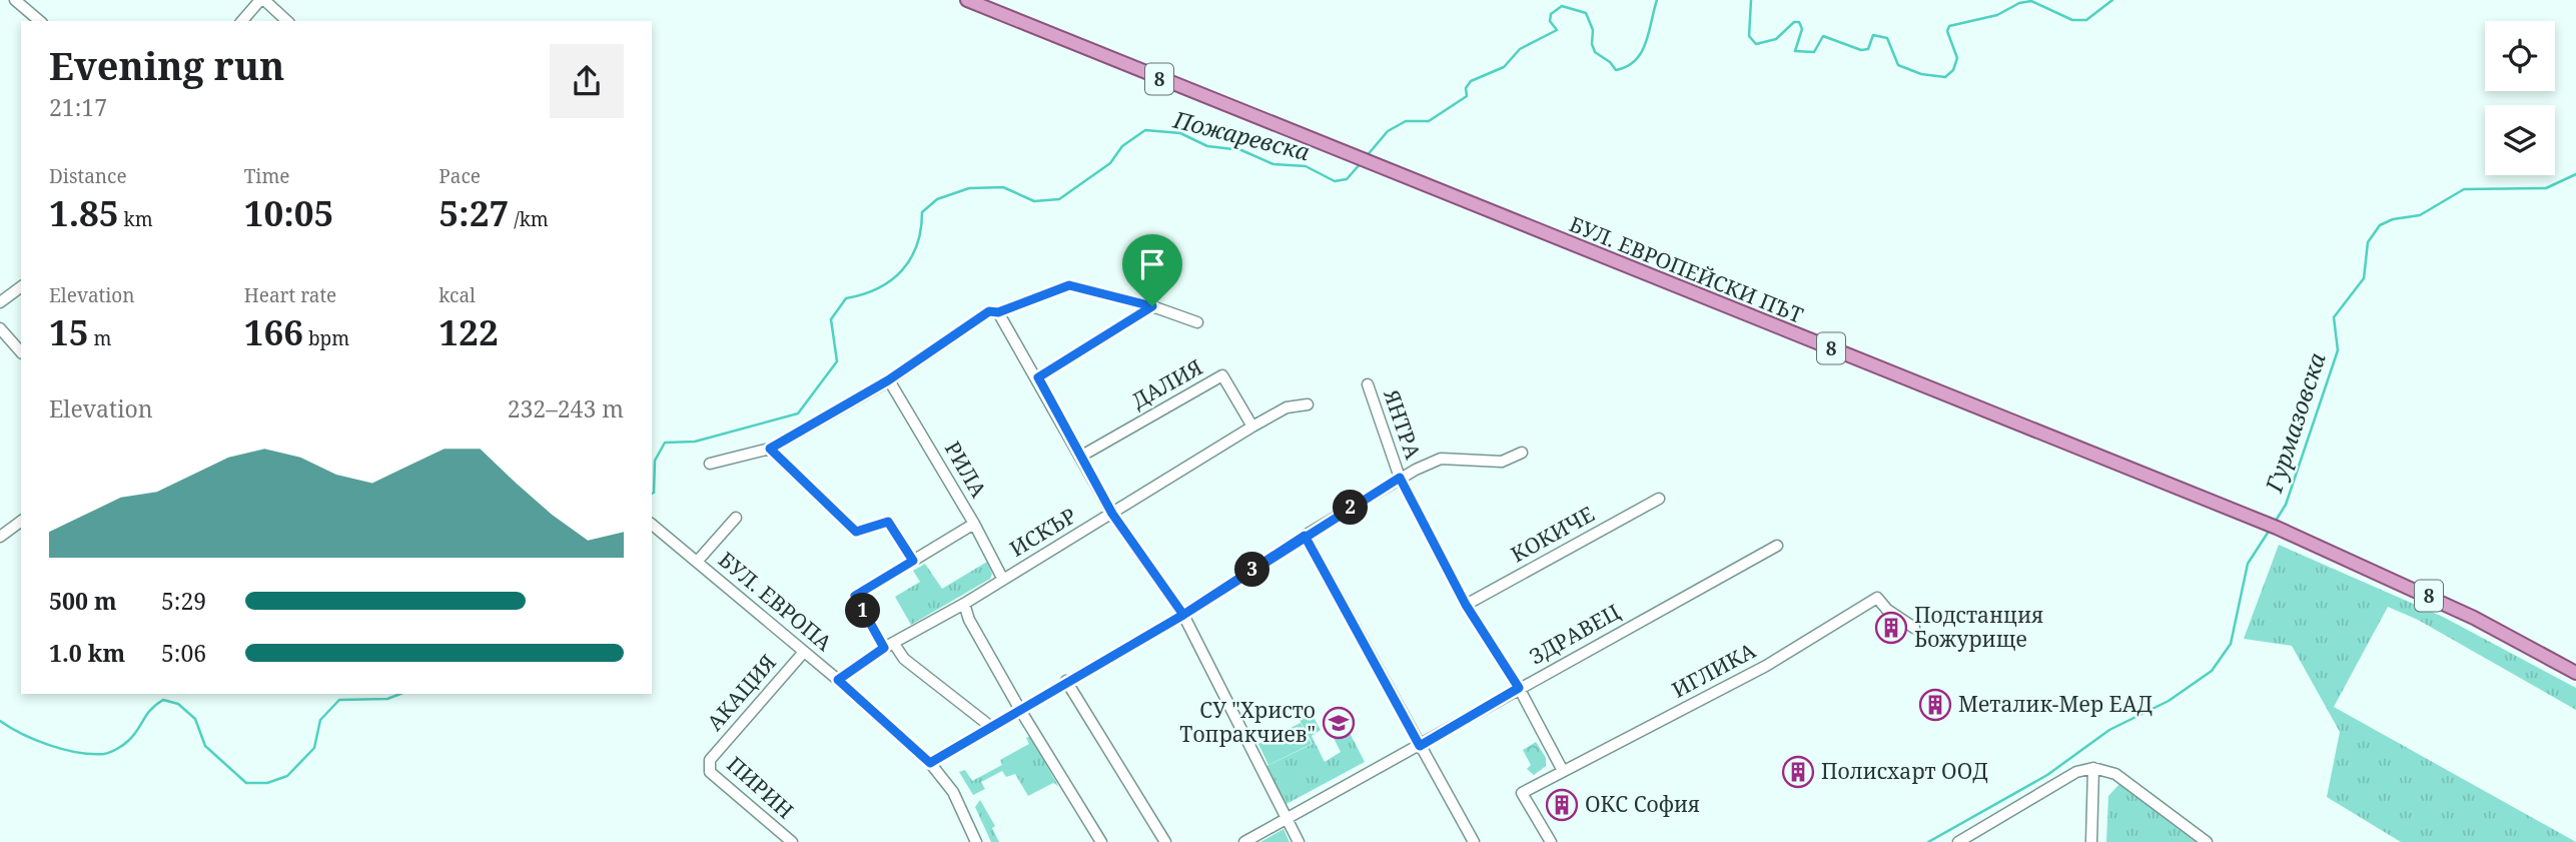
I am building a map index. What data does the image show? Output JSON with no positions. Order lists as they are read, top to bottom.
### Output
{
  "streets": {
    "main road": ["8", "БУЛ. ЕВРОПЕЙСКИ ПЪТ"],
    "street": [
      "ДАЛИЯ",
      "ЯНТРА",
      "РИЛА",
      "ИСКЪР",
      "КОКИЧЕ",
      "БУЛ. ЕВРОПА",
      "ЗДРАВЕЦ",
      "ИГЛИКА",
      "АКАЦИЯ",
      "ПИРИН"
    ]
  },
  "crossings": [
    ["ДАЛИЯ", "ИСКЪР"],
    ["ЯНТРА", "КОКИЧЕ"],
    ["ЯНТРА", "ЗДРАВЕЦ"],
    ["ЯНТРА", "ИГЛИКА"],
    ["РИЛА", "ИСКЪР"],
    ["ИСКЪР", "БУЛ. ЕВРОПА"],
    ["БУЛ. ЕВРОПА", "АКАЦИЯ"],
    ["АКАЦИЯ", "ПИРИН"]
  ],
  "water": ["Пожаревска", "Гурмазовска"],
  "places": {
    "building": [
      "Подстанция Божурище",
      "Металик-Мер ЕАД",
      "Полисхарт ООД",
      "ОКС София"
    ],
    "school or university": ["СУ \"Христо Топракчиев\""]
  },
  "page": {
    "heading": ["Evening run", "21:17"],
    "stats": [
      ["Distance", "1.85 km"],
      ["Time", "10:05"],
      ["Pace", "5:27 /km"],
      ["Elevation", "15 m"],
      ["Heart rate", "166 bpm"],
      ["kcal", "122"]
    ],
    "chart": ["Elevation", "232–243 m"],
    "pins": ["2", "3", "1"],
    "list": [
      {
        "name": "500 m",
        "note": "5:29"
      },
      {
        "name": "1.0 km",
        "note": "5:06"
      }
    ]
  }
}
